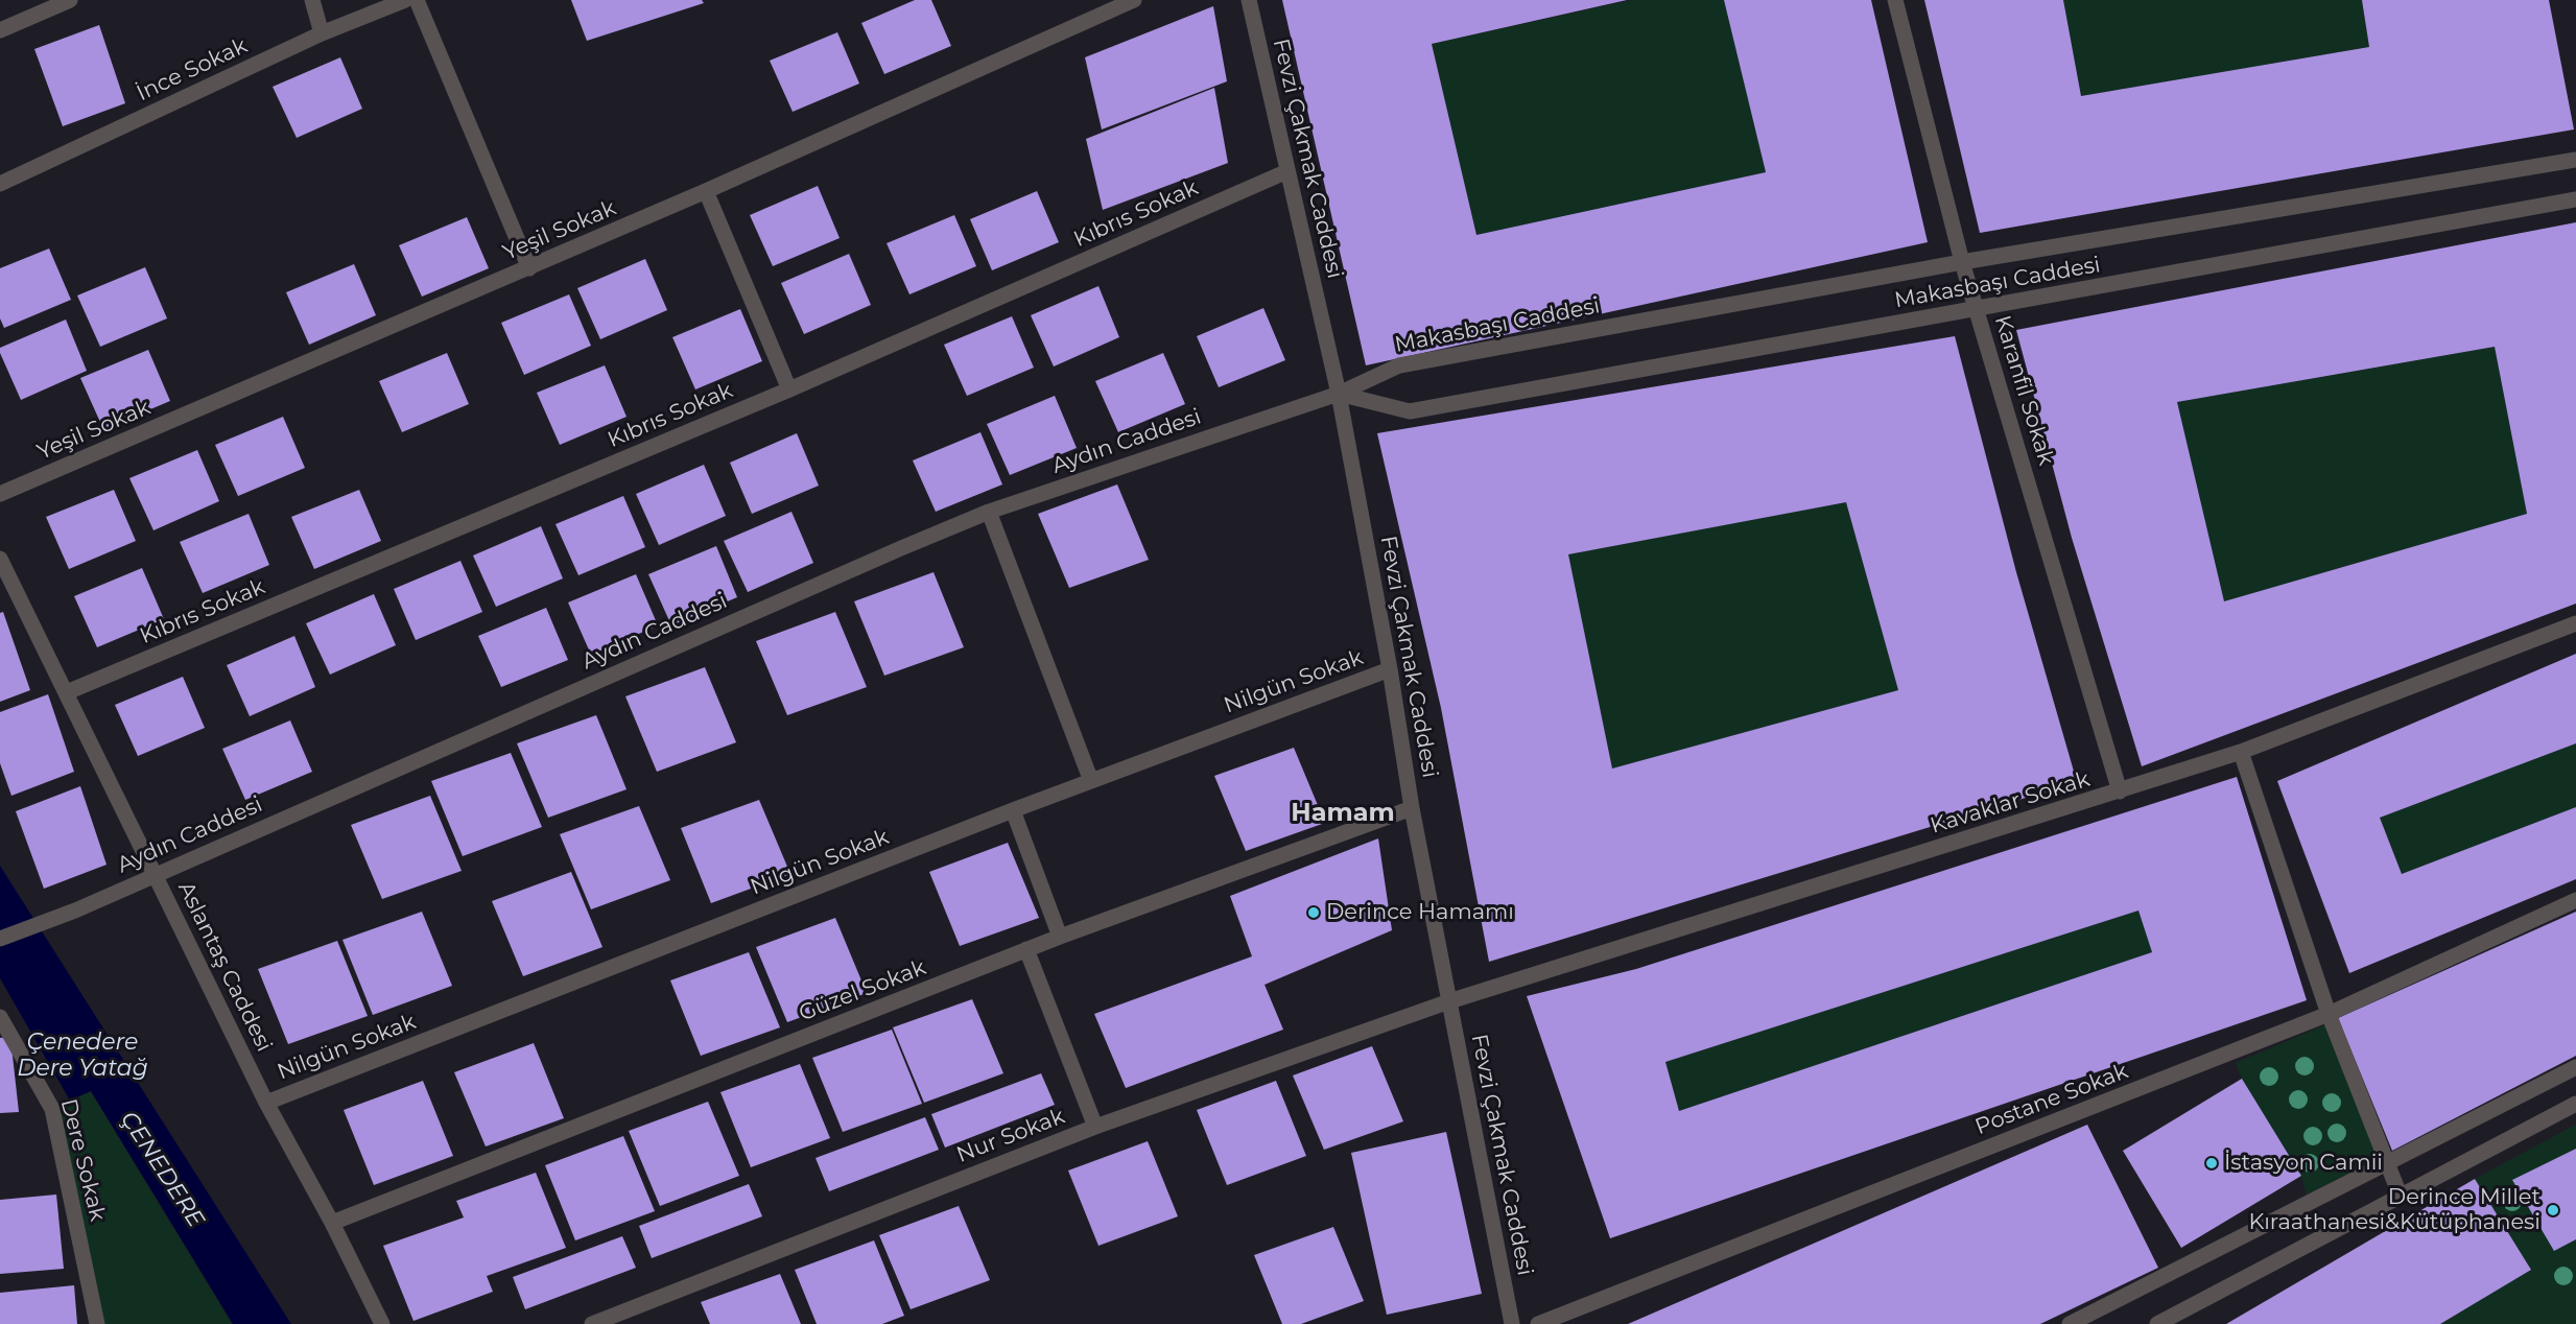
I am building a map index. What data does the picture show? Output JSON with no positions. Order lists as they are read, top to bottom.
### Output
{
  "streets": {
    "street": [
      "İnce Sokak",
      "Fevzi Çakmak Caddesi",
      "Kıbrıs Sokak",
      "Yeşil Sokak",
      "Makasbaşı Caddesi",
      "Karanfil Sokak",
      "Aydın Caddesi",
      "Nilgün Sokak",
      "Kavaklar Sokak",
      "Aslantaş Caddesi",
      "Güzel Sokak",
      "Postane Sokak",
      "Nur Sokak",
      "Dere Sokak"
    ]
  },
  "crossings": [
    ["Fevzi Çakmak Caddesi", "Kıbrıs Sokak"],
    ["Fevzi Çakmak Caddesi", "Makasbaşı Caddesi"],
    ["Fevzi Çakmak Caddesi", "Aydın Caddesi"],
    ["Fevzi Çakmak Caddesi", "Nilgün Sokak"],
    ["Fevzi Çakmak Caddesi", "Kavaklar Sokak"],
    ["Fevzi Çakmak Caddesi", "Güzel Sokak"],
    ["Fevzi Çakmak Caddesi", "Nur Sokak"],
    ["Kıbrıs Sokak", "Aslantaş Caddesi"],
    ["Makasbaşı Caddesi", "Karanfil Sokak"],
    ["Makasbaşı Caddesi", "Aydın Caddesi"],
    ["Karanfil Sokak", "Kavaklar Sokak"],
    ["Aydın Caddesi", "Aslantaş Caddesi"],
    ["Nilgün Sokak", "Aslantaş Caddesi"],
    ["Kavaklar Sokak", "Nur Sokak"],
    ["Aslantaş Caddesi", "Güzel Sokak"]
  ],
  "districts": ["Hamam"],
  "water": ["Çenedere Dere Yatağ", "ÇENEDERE"],
  "places": ["Derince Hamamı", "İstasyon Camii", "Derince Millet Kıraathanesi&Kütüphanesi"]
}
